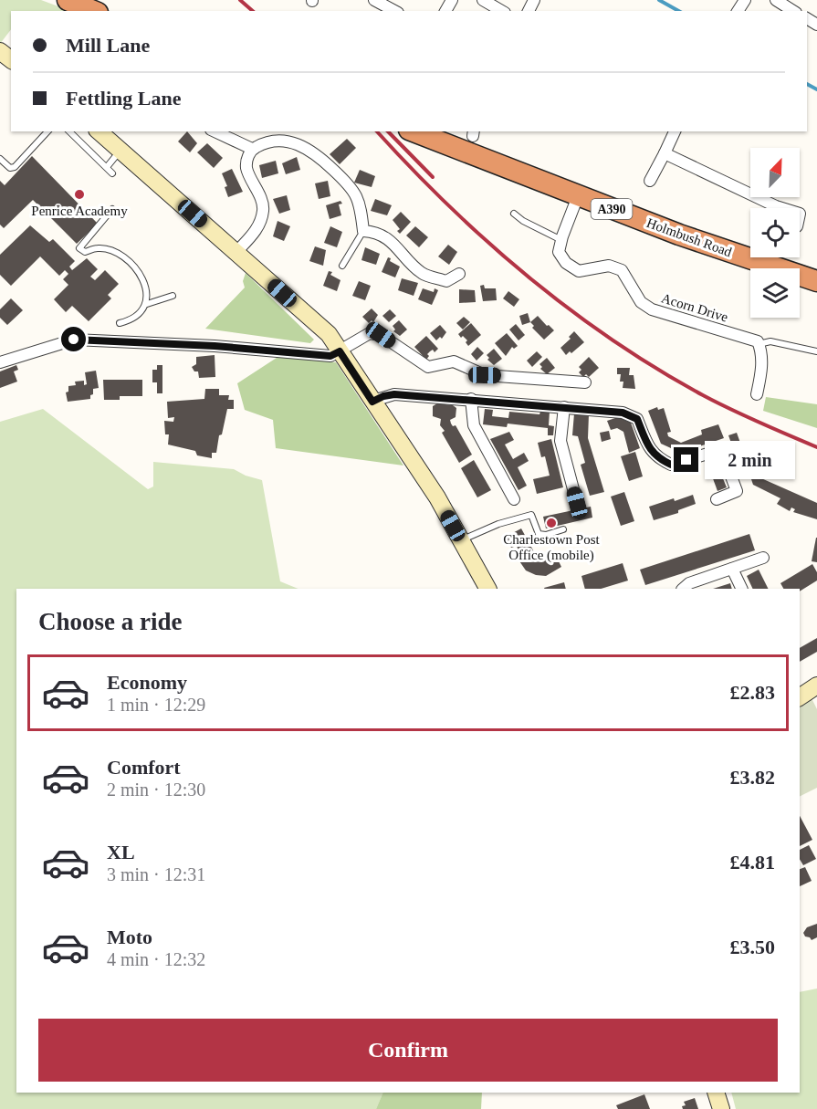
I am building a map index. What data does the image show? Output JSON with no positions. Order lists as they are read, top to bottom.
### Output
{
  "streets": {
    "highway": ["A390", "Holmbush Road"],
    "street": ["Acorn Drive"]
  },
  "places": ["Penrice Academy", "Charlestown Post Office (mobile)"],
  "north": "top right",
  "page": {
    "banner": ["Mill Lane", "Fettling Lane"],
    "bubble": "2 min",
    "heading": "Choose a ride",
    "list": [
      {
        "name": "Economy",
        "note": "1 min · 12:29",
        "value": "£2.83"
      },
      {
        "name": "Comfort",
        "note": "2 min · 12:30",
        "value": "£3.82"
      },
      {
        "name": "XL",
        "note": "3 min · 12:31",
        "value": "£4.81"
      },
      {
        "name": "Moto",
        "note": "4 min · 12:32",
        "value": "£3.50"
      }
    ],
    "buttons": "Confirm"
  }
}
